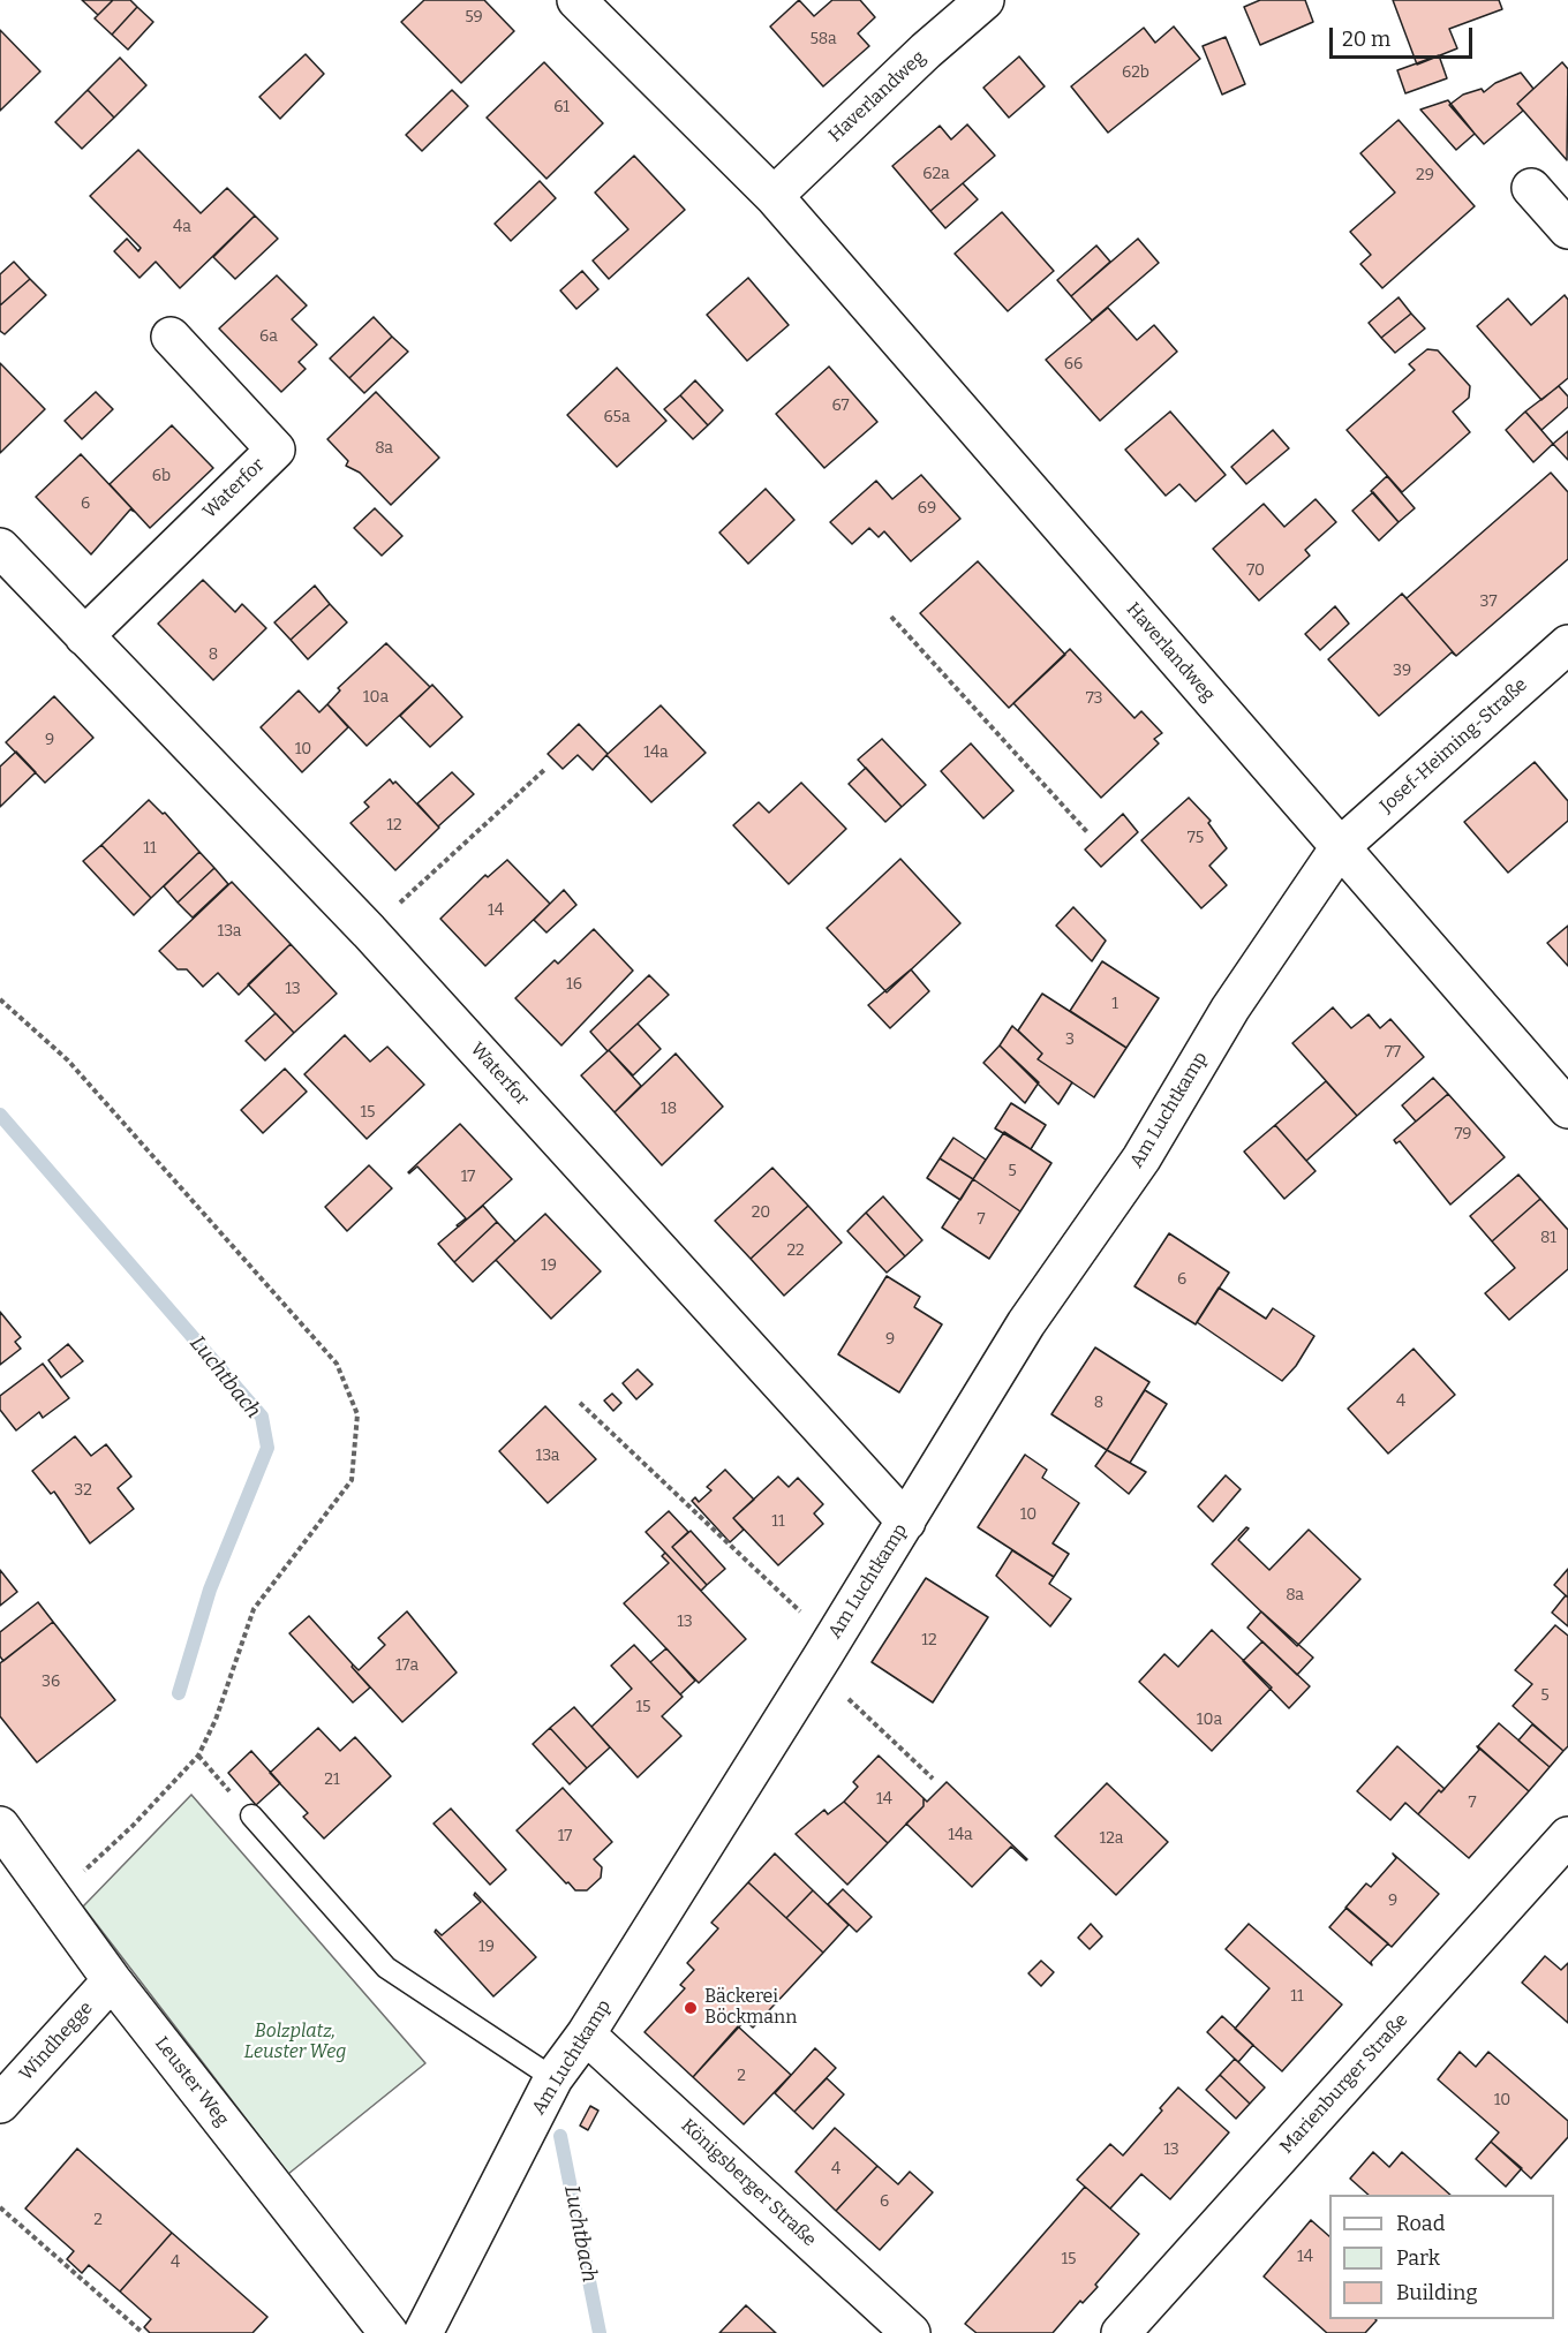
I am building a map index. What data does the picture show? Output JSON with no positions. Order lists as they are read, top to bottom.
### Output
{
  "streets": {
    "street": [
      "Haverlandweg",
      "Waterfor",
      "Josef-Heiming-Straße",
      "Am Luchtkamp",
      "Windhegge",
      "Leuster Weg",
      "Marienburger Straße",
      "Königsberger Straße"
    ]
  },
  "crossings": [
    ["Haverlandweg", "Josef-Heiming-Straße"],
    ["Haverlandweg", "Am Luchtkamp"],
    ["Waterfor", "Am Luchtkamp"],
    ["Josef-Heiming-Straße", "Am Luchtkamp"],
    ["Am Luchtkamp", "Königsberger Straße"],
    ["Windhegge", "Leuster Weg"]
  ],
  "water": ["Luchtbach"],
  "parks": ["Bolzplatz, Leuster Weg"],
  "places": ["Bäckerei Böckmann"],
  "house_numbers": [
    "59",
    "58a",
    "62b",
    "61",
    "62a",
    "29",
    "4a",
    "6a",
    "66",
    "67",
    "65a",
    "8a",
    "6b",
    "6",
    "69",
    "70",
    "37",
    "8",
    "39",
    "10a",
    "73",
    "9",
    "10",
    "14a",
    "12",
    "75",
    "11",
    "14",
    "13a",
    "16",
    "13",
    "1",
    "3",
    "77",
    "18",
    "15",
    "79",
    "5",
    "17",
    "20",
    "7",
    "81",
    "22",
    "19",
    "6",
    "9",
    "4",
    "8",
    "13a",
    "32",
    "10",
    "11",
    "8a",
    "13",
    "12",
    "17a",
    "36",
    "5",
    "15",
    "10a",
    "21",
    "14",
    "7",
    "14a",
    "17",
    "12a",
    "9",
    "19",
    "11",
    "2",
    "10",
    "13",
    "4",
    "6",
    "2",
    "14",
    "15",
    "4"
  ],
  "legend": ["Road", "Park", "Building"],
  "scale_bar": "20 m"
}
